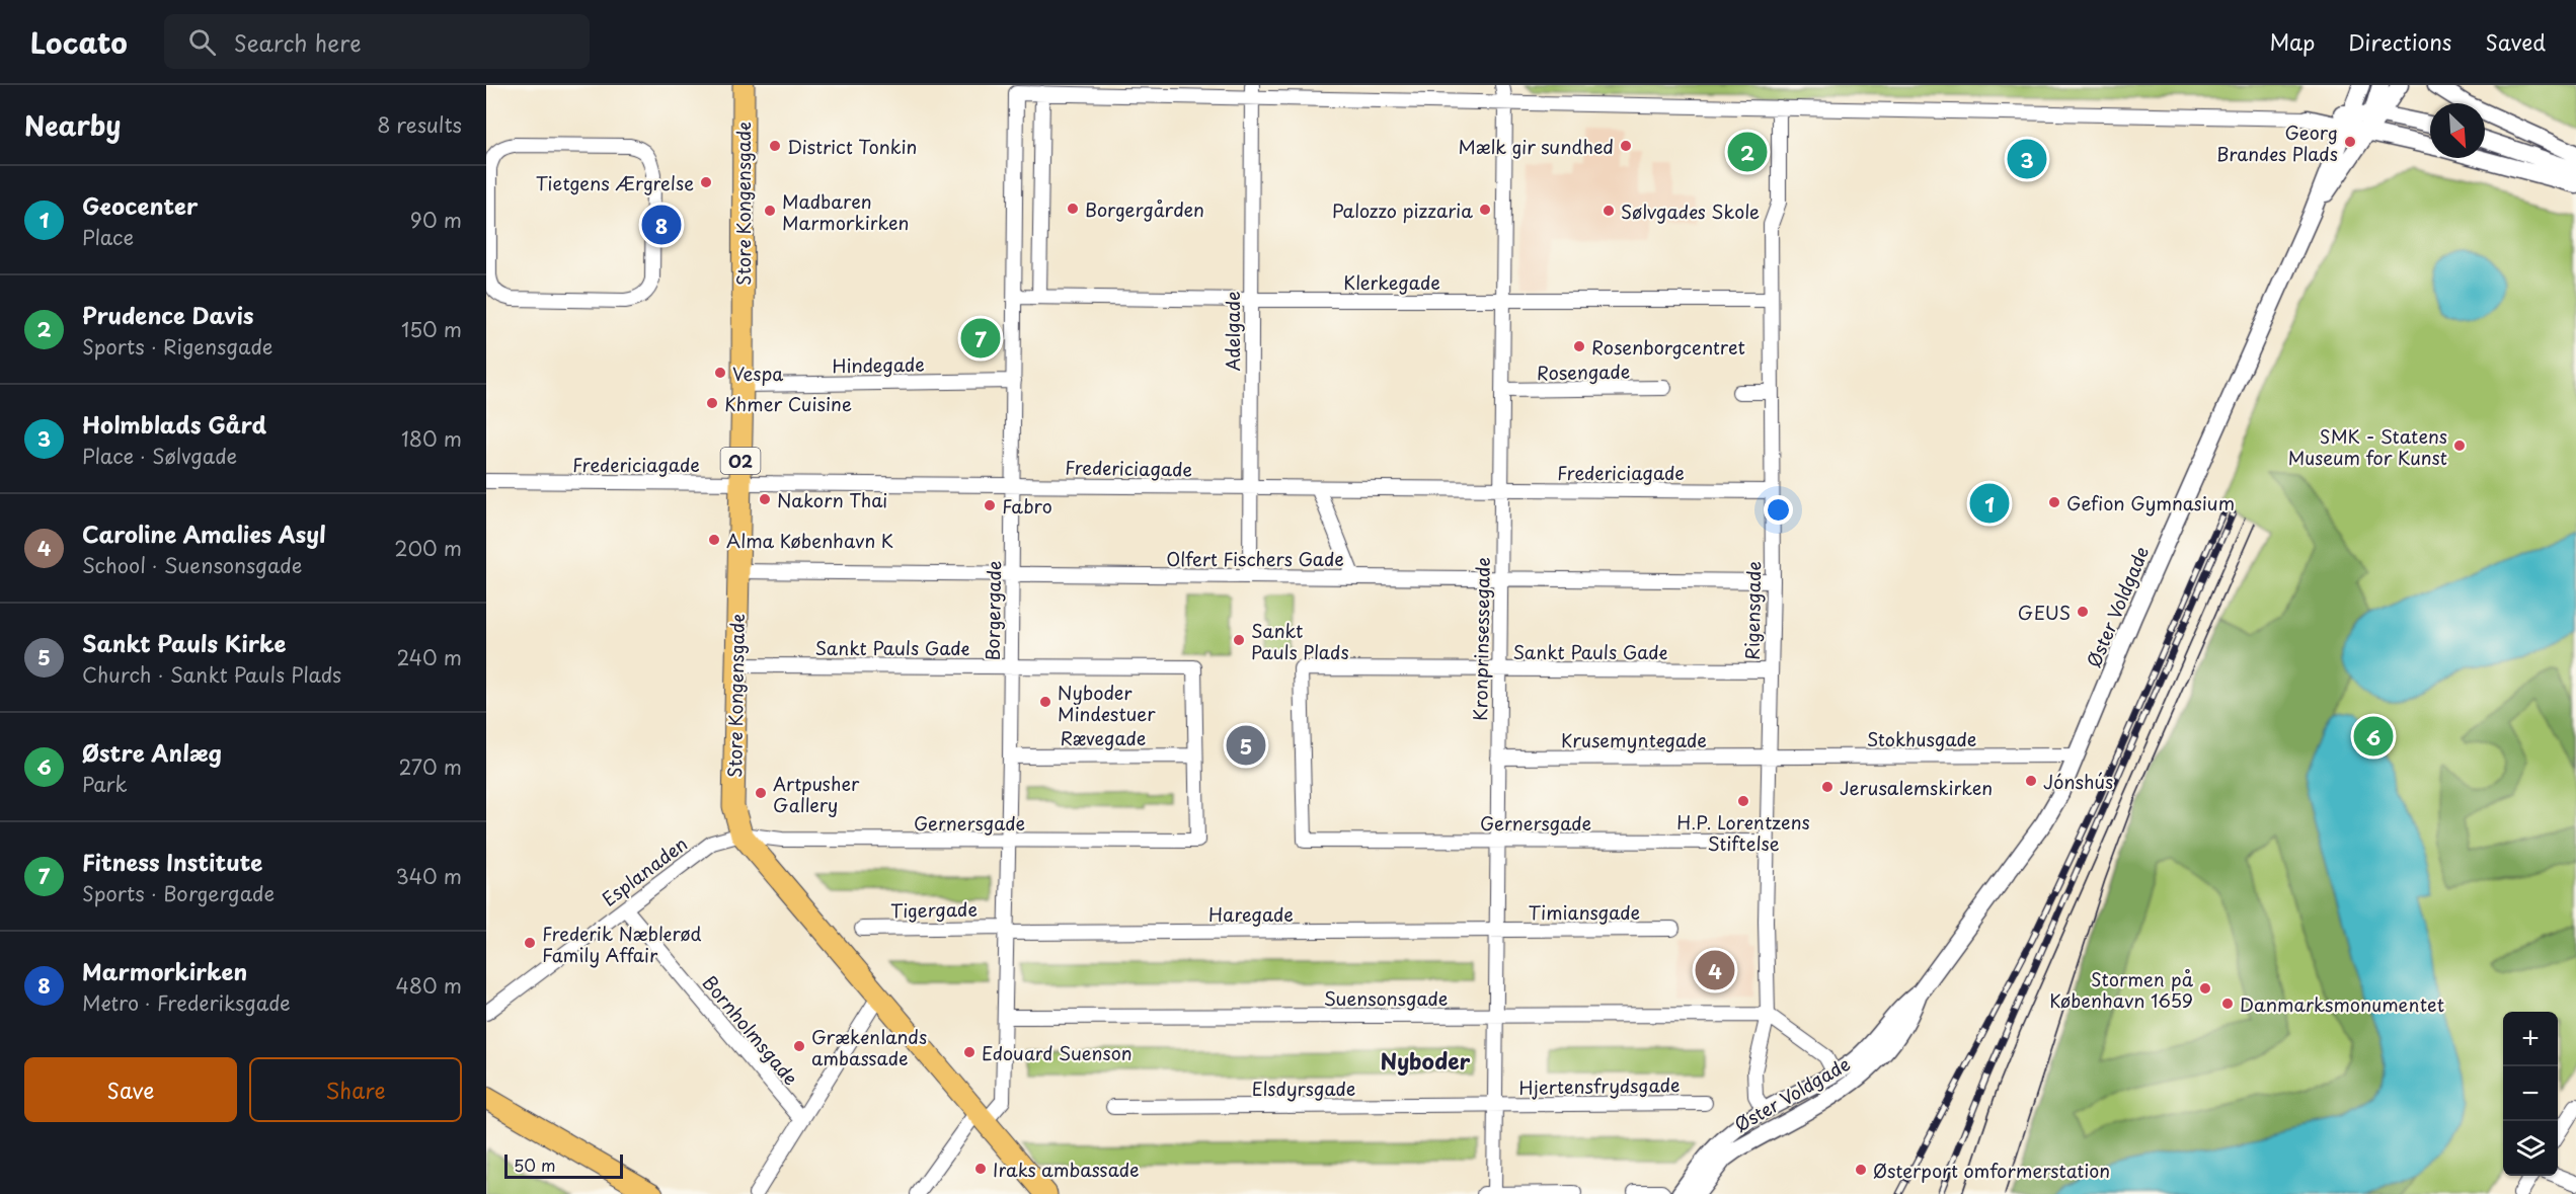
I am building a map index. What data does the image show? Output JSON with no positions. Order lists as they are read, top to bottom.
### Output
{
  "streets": {
    "main road": ["Store Kongensgade", "O2"],
    "street": [
      "Klerkegade",
      "Adelgade",
      "Hindegade",
      "Rosengade",
      "Fredericiagade",
      "Olfert Fischers Gade",
      "Øster Voldgade",
      "Borgergade",
      "Rigensgade",
      "Kronprinsessegade",
      "Sankt Pauls Gade",
      "Rævegade",
      "Stokhusgade",
      "Krusemyntegade",
      "Gernersgade",
      "Esplanaden",
      "Tigergade",
      "Timiansgade",
      "Haregade",
      "Suensonsgade",
      "Bornholmsgade",
      "Hjertensfrydsgade",
      "Elsdyrsgade"
    ]
  },
  "crossings": [
    ["Store Kongensgade", "Hindegade"],
    ["Store Kongensgade", "Fredericiagade"],
    ["Store Kongensgade", "Olfert Fischers Gade"],
    ["Store Kongensgade", "Borgergade"],
    ["Store Kongensgade", "Sankt Pauls Gade"],
    ["Store Kongensgade", "Gernersgade"],
    ["Store Kongensgade", "Esplanaden"],
    ["Klerkegade", "Adelgade"],
    ["Klerkegade", "Borgergade"],
    ["Klerkegade", "Rigensgade"],
    ["Klerkegade", "Kronprinsessegade"],
    ["Adelgade", "Fredericiagade"],
    ["Adelgade", "Olfert Fischers Gade"],
    ["Hindegade", "Borgergade"],
    ["Rosengade", "Kronprinsessegade"],
    ["Fredericiagade", "Borgergade"],
    ["Fredericiagade", "Rigensgade"],
    ["Fredericiagade", "Kronprinsessegade"],
    ["Olfert Fischers Gade", "Borgergade"],
    ["Olfert Fischers Gade", "Rigensgade"],
    ["Olfert Fischers Gade", "Kronprinsessegade"],
    ["Øster Voldgade", "Rigensgade"],
    ["Øster Voldgade", "Stokhusgade"],
    ["Øster Voldgade", "Suensonsgade"],
    ["Borgergade", "Sankt Pauls Gade"],
    ["Borgergade", "Rævegade"],
    ["Borgergade", "Gernersgade"],
    ["Borgergade", "Tigergade"],
    ["Borgergade", "Haregade"],
    ["Borgergade", "Suensonsgade"],
    ["Rigensgade", "Sankt Pauls Gade"],
    ["Rigensgade", "Stokhusgade"],
    ["Rigensgade", "Krusemyntegade"],
    ["Rigensgade", "Gernersgade"],
    ["Rigensgade", "Suensonsgade"],
    ["Kronprinsessegade", "Sankt Pauls Gade"],
    ["Kronprinsessegade", "Krusemyntegade"],
    ["Kronprinsessegade", "Gernersgade"],
    ["Kronprinsessegade", "Timiansgade"],
    ["Kronprinsessegade", "Haregade"],
    ["Kronprinsessegade", "Suensonsgade"],
    ["Kronprinsessegade", "Hjertensfrydsgade"],
    ["Kronprinsessegade", "Elsdyrsgade"],
    ["Sankt Pauls Gade", "Rævegade"],
    ["Sankt Pauls Gade", "Gernersgade"],
    ["Rævegade", "Gernersgade"],
    ["Stokhusgade", "Krusemyntegade"],
    ["Gernersgade", "Esplanaden"],
    ["Esplanaden", "Bornholmsgade"],
    ["Tigergade", "Haregade"],
    ["Timiansgade", "Haregade"],
    ["Hjertensfrydsgade", "Elsdyrsgade"]
  ],
  "districts": ["Nyboder"],
  "places": [
    "Georg Brandes Plads",
    "District Tonkin",
    "Mælk gir sundhed",
    "Tietgens Ærgrelse",
    "Borgergården",
    "Palozzo pizzaria",
    "Madbaren Marmorkirken",
    "Sølvgades Skole",
    "Rosenborgcentret",
    "Vespa",
    "Khmer Cuisine",
    "SMK - Statens Museum for Kunst",
    "Nakorn Thai",
    "Gefion Gymnasium",
    "Fabro",
    "Alma København K",
    "GEUS",
    "Sankt Pauls Plads",
    "Nyboder Mindestuer",
    "Jónshús",
    "Jerusalemskirken",
    "Artpusher Gallery",
    "H.P. Lorentzens Stiftelse",
    "Frederik Næblerød Family Affair",
    "Stormen på København 1659",
    "Danmarksmonumentet",
    "Grækenlands ambassade",
    "Edouard Suenson",
    "Iraks ambassade",
    "Østerport omformerstation"
  ],
  "scale_bar": "50 m",
  "north": "bottom right",
  "page": {
    "header": "Locato",
    "search": "Search here",
    "nav": ["Map", "Directions", "Saved"],
    "heading": ["Nearby", "8 results"],
    "pins": [
      "2",
      "3",
      "8",
      "7",
      "1",
      "6",
      "5",
      "4"
    ],
    "list": [
      {
        "mark": "1",
        "name": "Geocenter",
        "note": "Place",
        "value": "90 m"
      },
      {
        "mark": "2",
        "name": "Prudence Davis",
        "note": "Sports · Rigensgade",
        "value": "150 m"
      },
      {
        "mark": "3",
        "name": "Holmblads Gård",
        "note": "Place · Sølvgade",
        "value": "180 m"
      },
      {
        "mark": "4",
        "name": "Caroline Amalies Asyl",
        "note": "School · Suensonsgade",
        "value": "200 m"
      },
      {
        "mark": "5",
        "name": "Sankt Pauls Kirke",
        "note": "Church · Sankt Pauls Plads",
        "value": "240 m"
      },
      {
        "mark": "6",
        "name": "Østre Anlæg",
        "note": "Park",
        "value": "270 m"
      },
      {
        "mark": "7",
        "name": "Fitness Institute",
        "note": "Sports · Borgergade",
        "value": "340 m"
      },
      {
        "mark": "8",
        "name": "Marmorkirken",
        "note": "Metro · Frederiksgade",
        "value": "480 m"
      }
    ],
    "map_buttons": ["+", "−"],
    "buttons": ["Save", "Share"],
    "scale": "50 m"
  }
}
